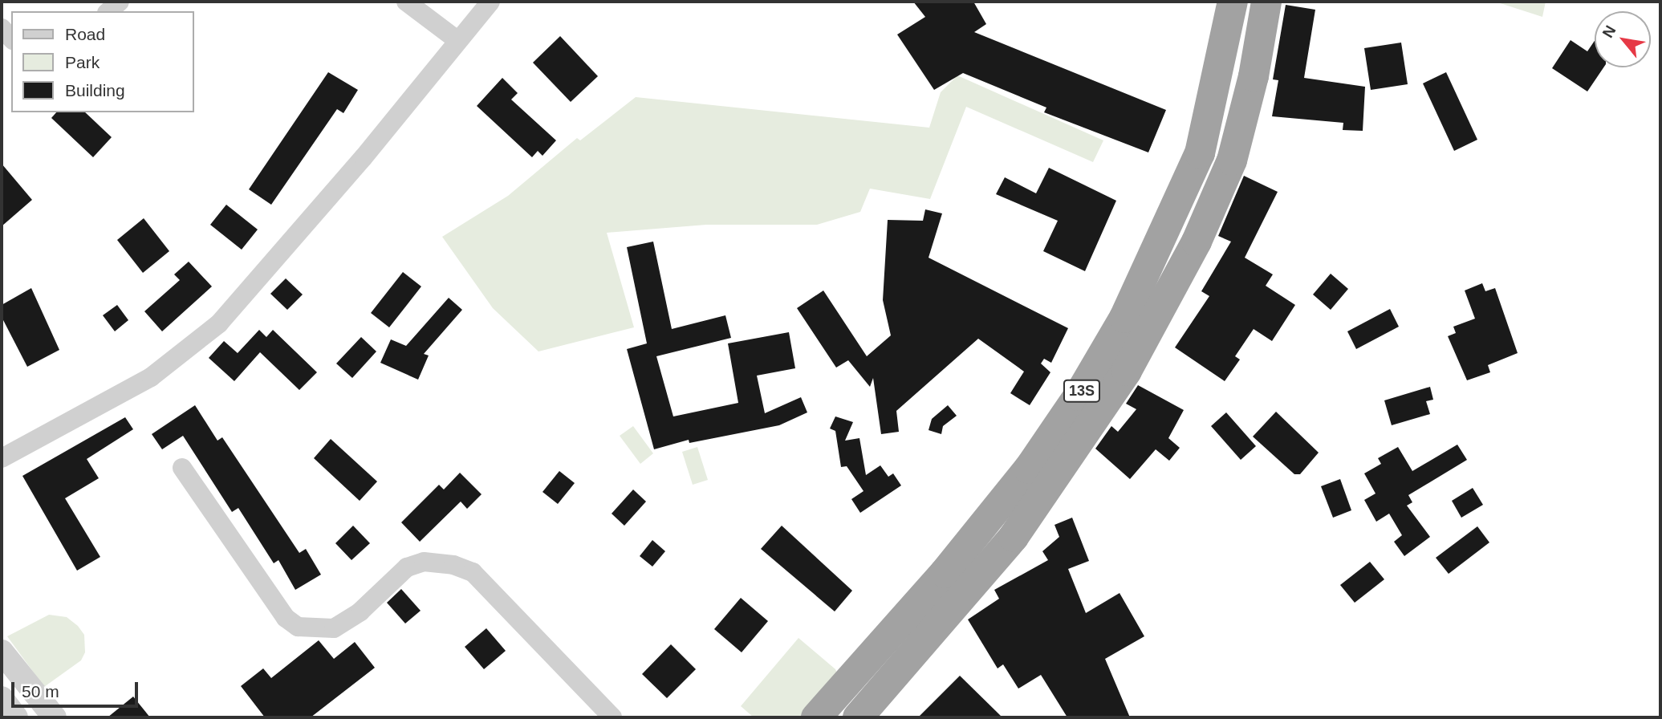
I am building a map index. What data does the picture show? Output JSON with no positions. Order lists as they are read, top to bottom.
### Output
{
  "streets": {
    "highway": ["13S"]
  },
  "legend": ["Road", "Park", "Building"],
  "scale_bar": "50 m",
  "north": "top left"
}
